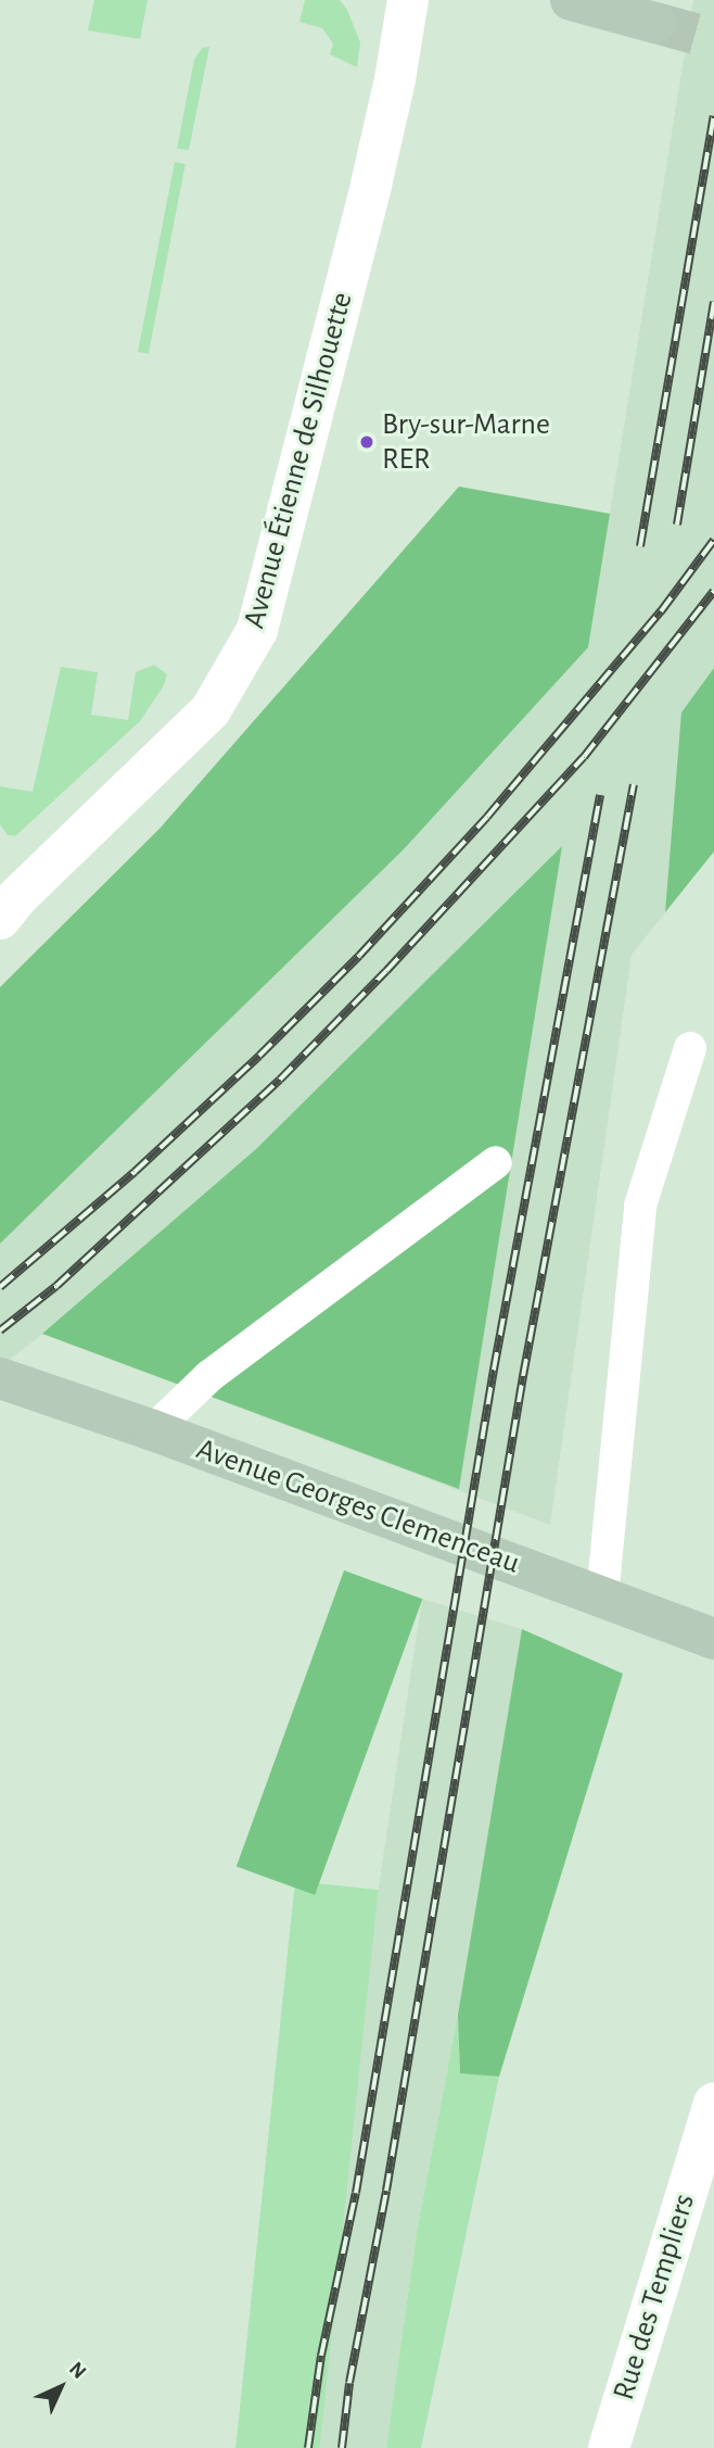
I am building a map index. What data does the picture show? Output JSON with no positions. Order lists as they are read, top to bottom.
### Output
{
  "streets": {
    "main road": ["Avenue Georges Clemenceau"],
    "street": ["Avenue Étienne de Silhouette", "Rue des Templiers"]
  },
  "places": ["Bry-sur-Marne RER"],
  "north": "top right"
}
